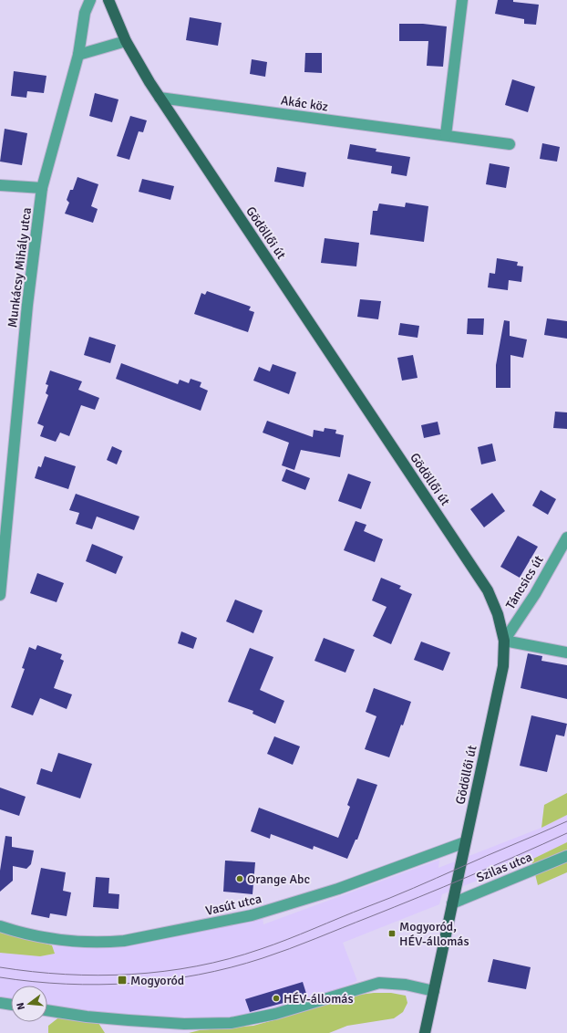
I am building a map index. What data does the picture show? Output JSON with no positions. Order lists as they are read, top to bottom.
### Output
{
  "streets": {
    "main road": ["Gödöllői út"],
    "street": [
      "Akác köz",
      "Munkácsy Mihály utca",
      "Táncsics út",
      "Szilas utca",
      "Vasút utca"
    ]
  },
  "crossings": [
    ["Akác köz", "Gödöllői út"],
    ["Gödöllői út", "Táncsics út"],
    ["Gödöllői út", "Szilas utca"],
    ["Gödöllői út", "Vasút utca"]
  ],
  "places": {
    "other": ["Orange Abc", "HÉV-állomás"],
    "transit": ["Mogyoród, HÉV-állomás", "Mogyoród"]
  },
  "north": "left"
}
